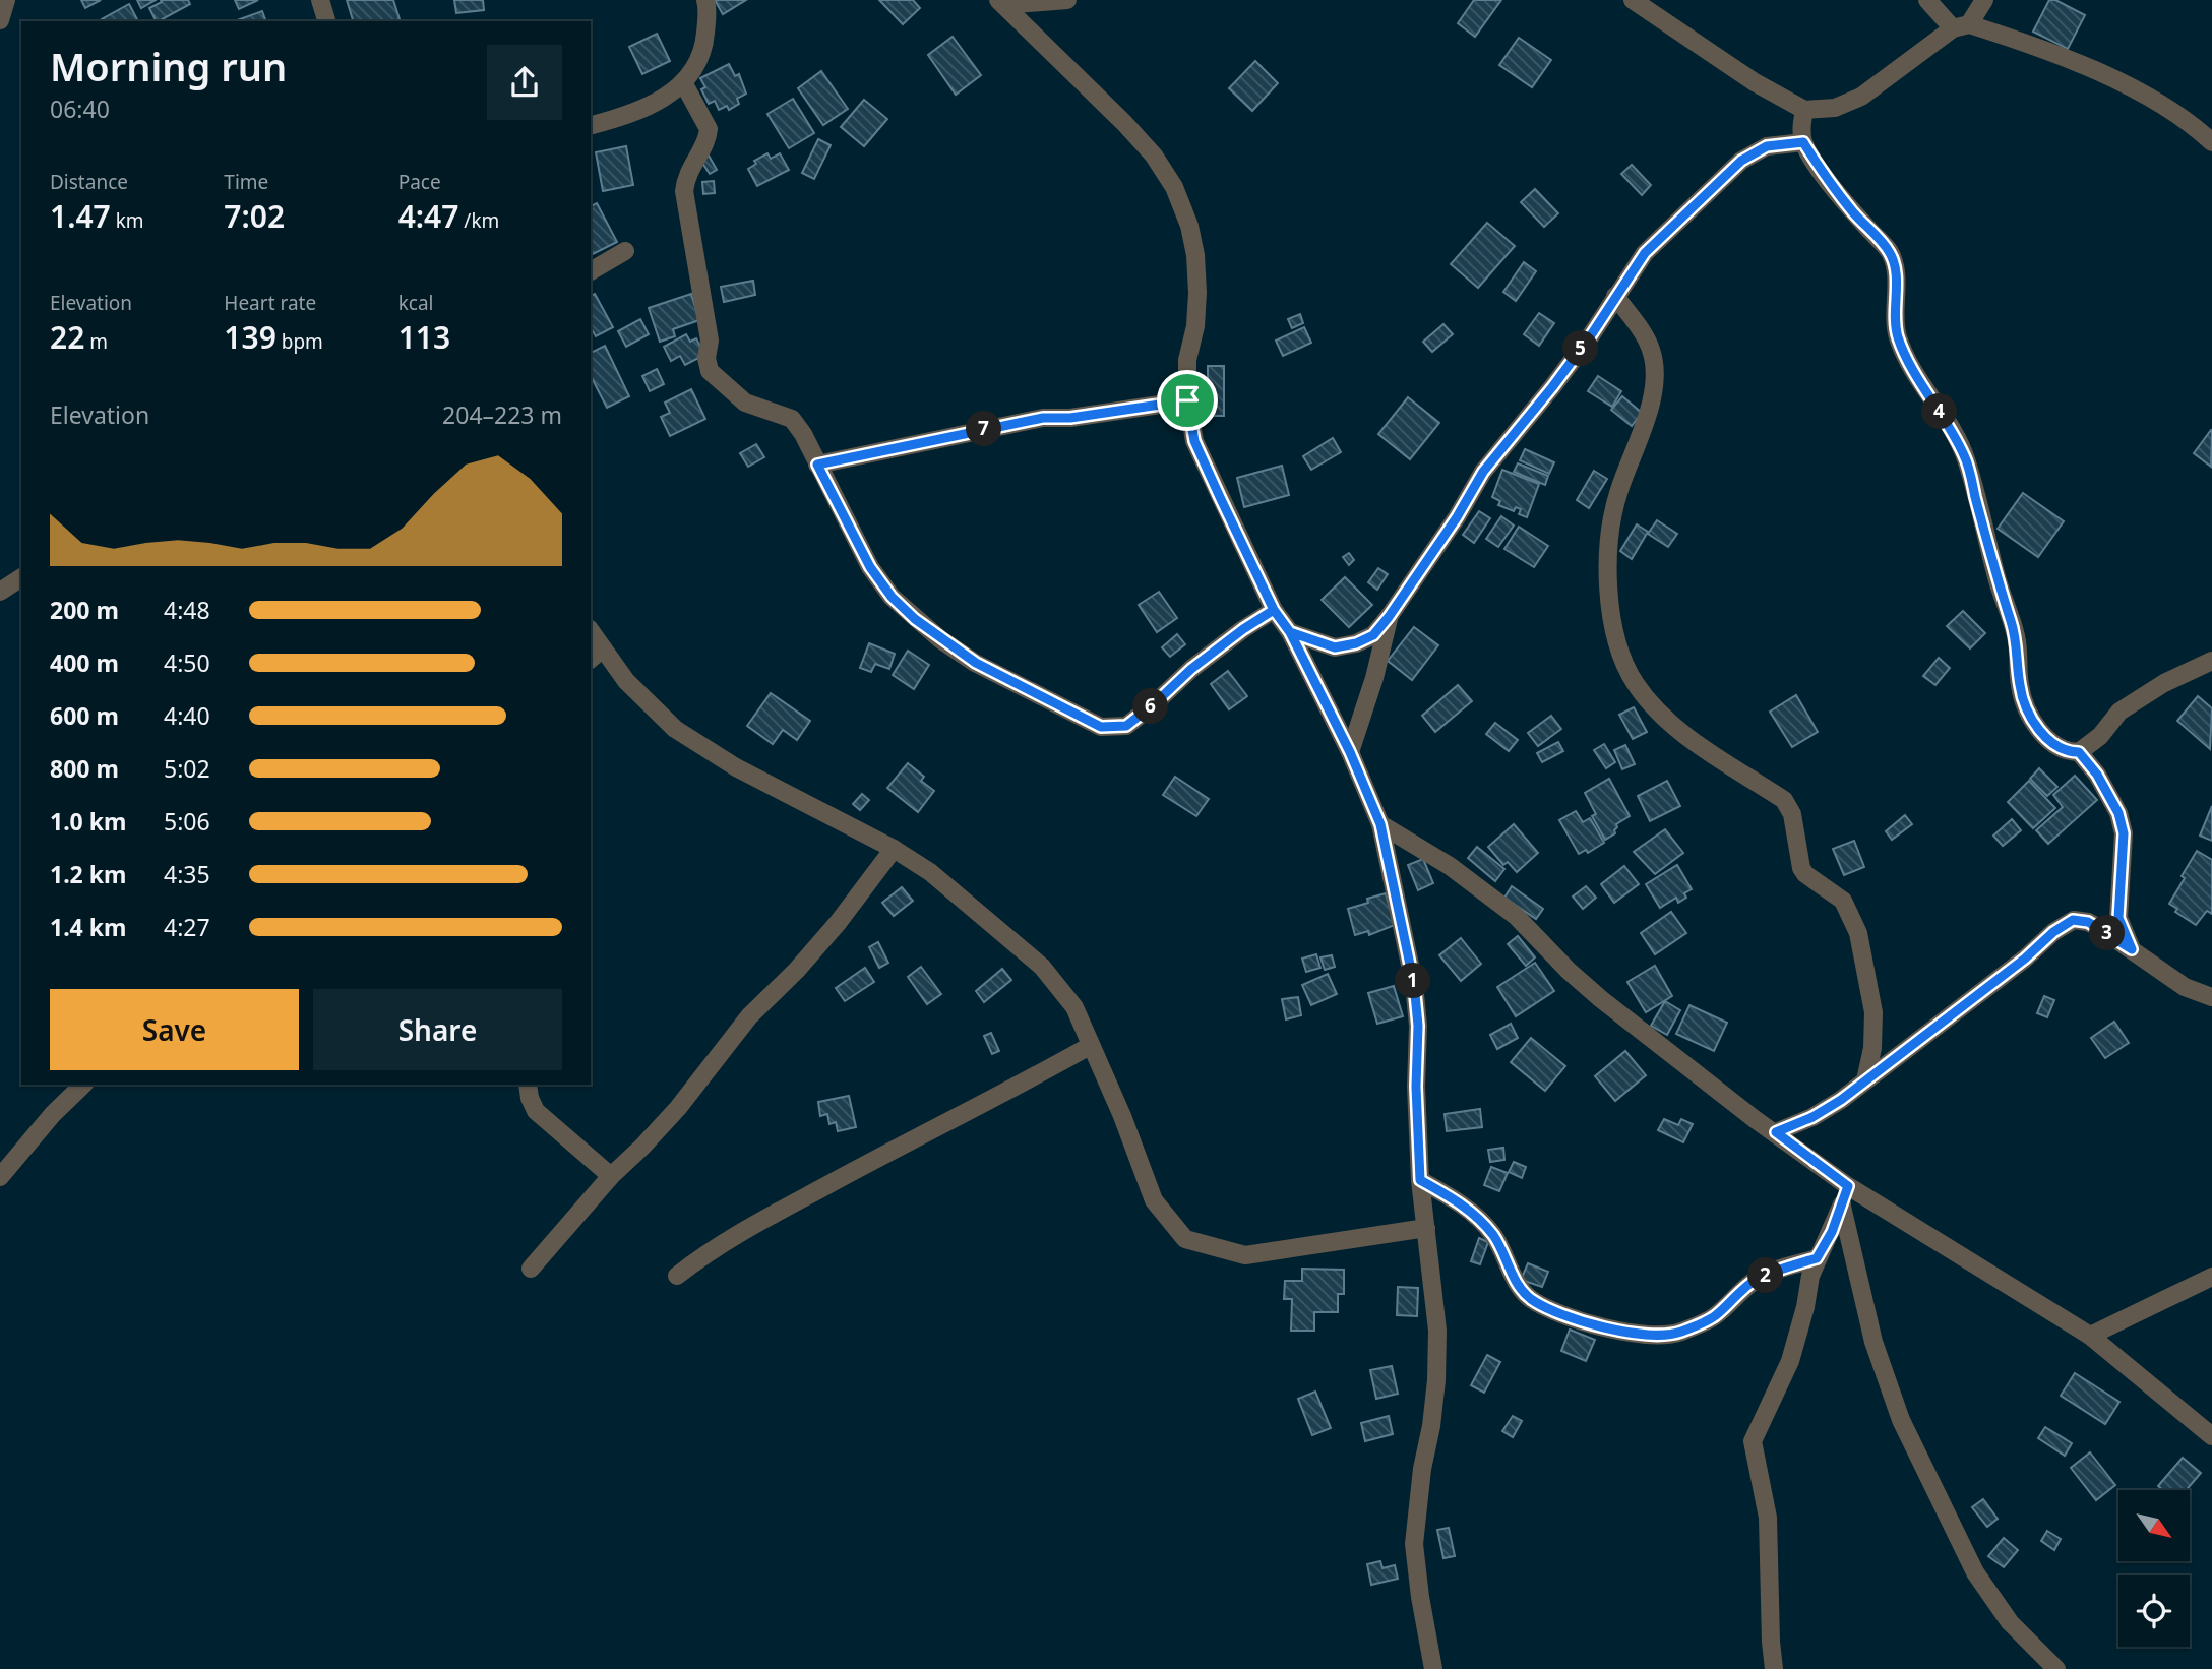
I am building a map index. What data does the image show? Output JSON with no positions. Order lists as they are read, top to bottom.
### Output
{
  "north": "bottom right",
  "page": {
    "heading": ["Morning run", "06:40"],
    "stats": [
      ["Distance", "1.47 km"],
      ["Time", "7:02"],
      ["Pace", "4:47 /km"],
      ["Elevation", "22 m"],
      ["Heart rate", "139 bpm"],
      ["kcal", "113"]
    ],
    "pins": [
      "5",
      "4",
      "7",
      "6",
      "3",
      "1",
      "2"
    ],
    "chart": ["Elevation", "204–223 m"],
    "list": [
      {
        "name": "200 m",
        "note": "4:48"
      },
      {
        "name": "400 m",
        "note": "4:50"
      },
      {
        "name": "600 m",
        "note": "4:40"
      },
      {
        "name": "800 m",
        "note": "5:02"
      },
      {
        "name": "1.0 km",
        "note": "5:06"
      },
      {
        "name": "1.2 km",
        "note": "4:35"
      },
      {
        "name": "1.4 km",
        "note": "4:27"
      }
    ],
    "buttons": ["Save", "Share"]
  }
}
